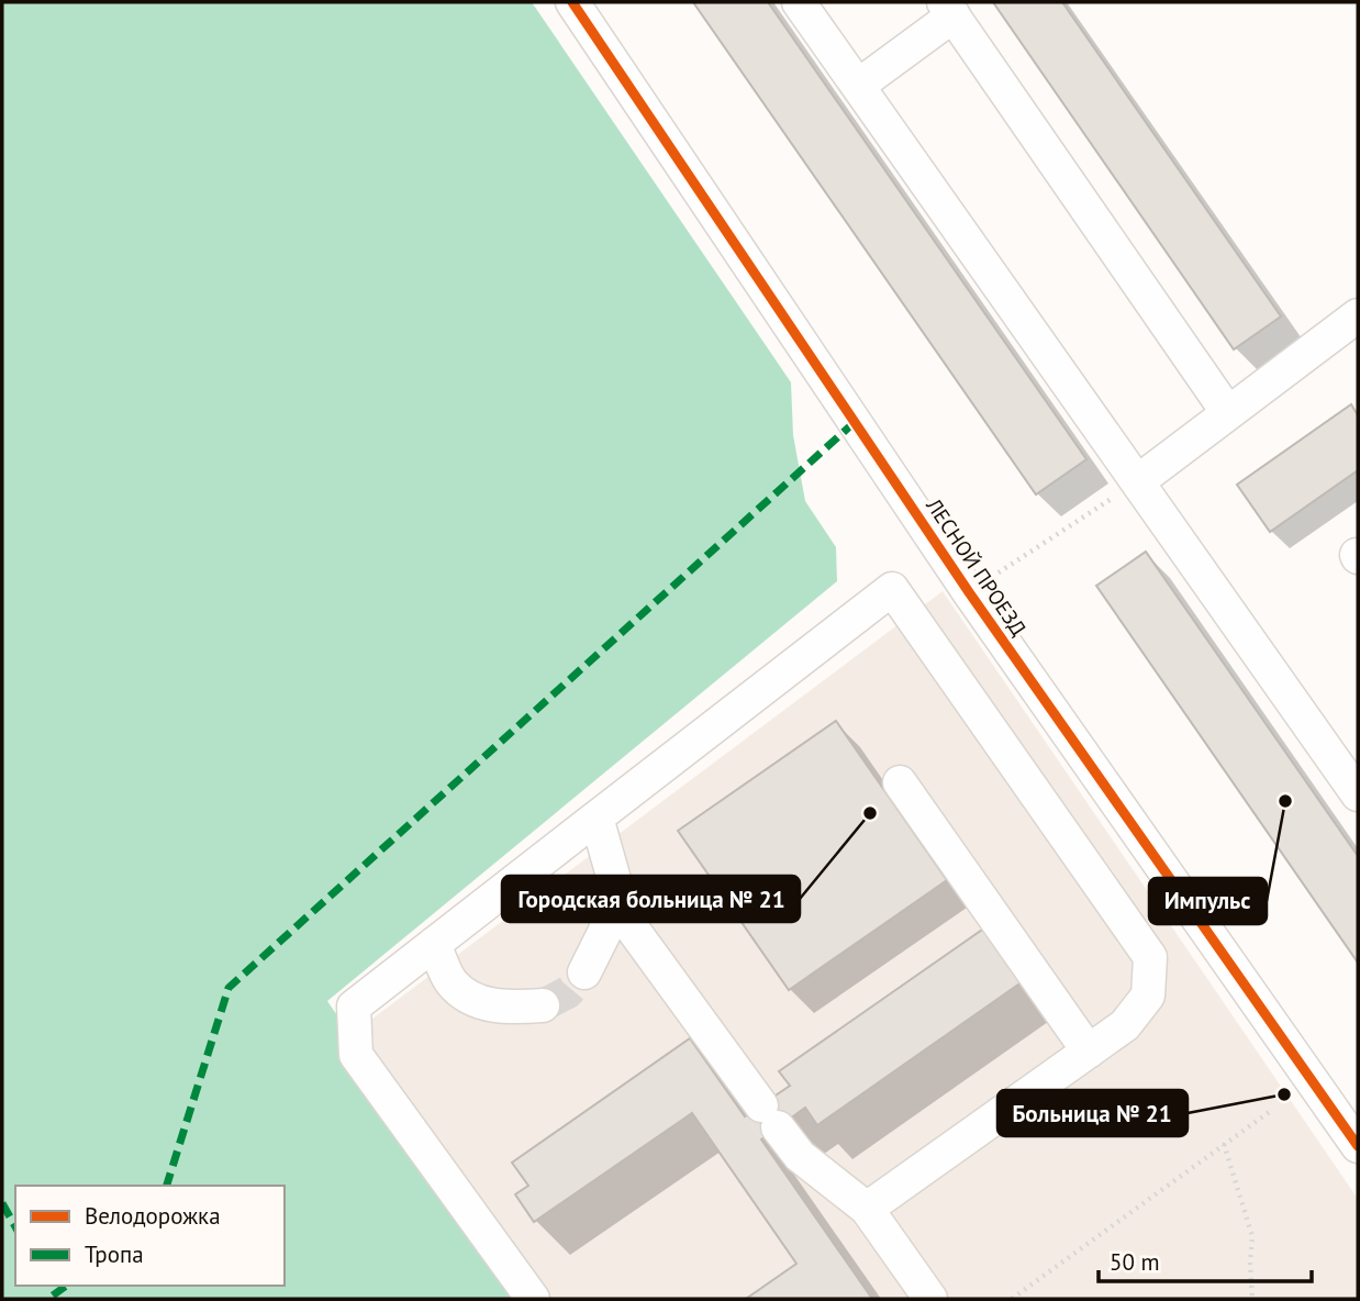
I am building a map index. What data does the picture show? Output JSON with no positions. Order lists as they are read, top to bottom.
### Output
{
  "streets": {
    "street": ["ЛЕСНОЙ ПРОЕЗД"]
  },
  "places": ["Импульс", "Городская больница № 21", "Больница № 21"],
  "legend": ["Велодорожка", "Тропа"],
  "scale_bar": "50 m"
}
